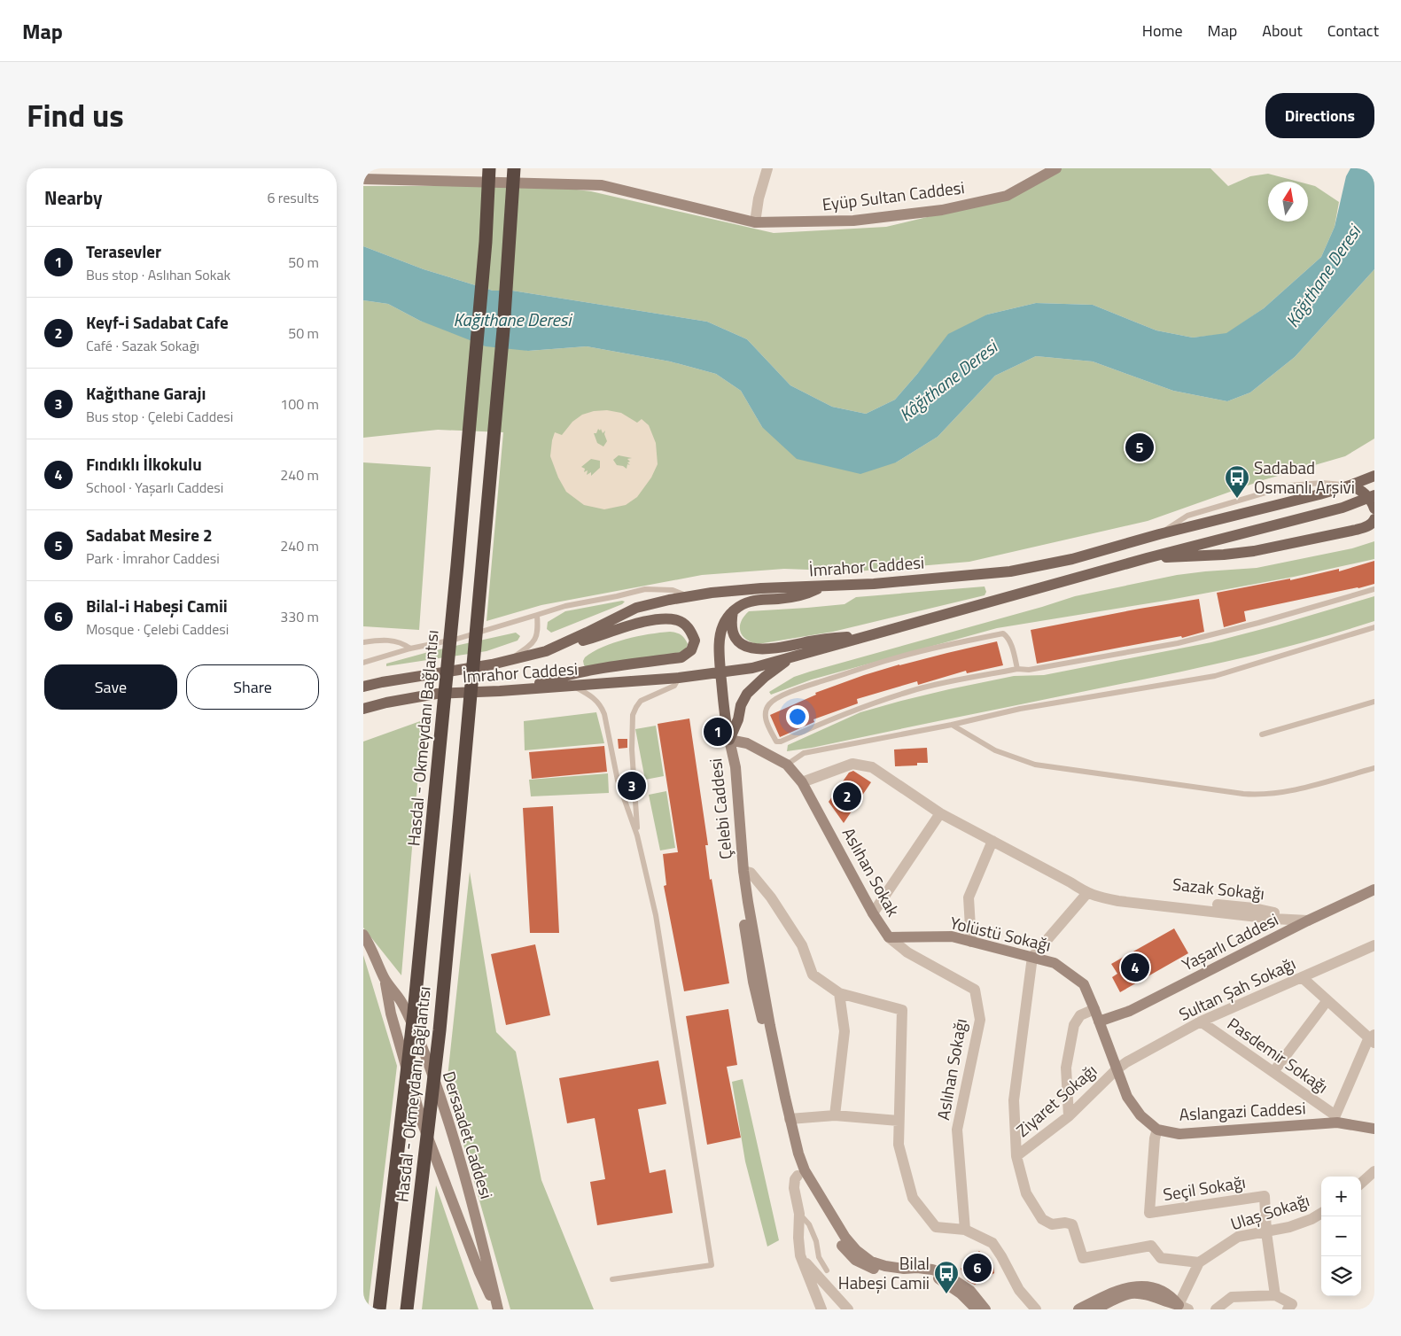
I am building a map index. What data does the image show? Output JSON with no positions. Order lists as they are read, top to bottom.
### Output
{
  "streets": {
    "highway": ["Hasdal - Okmeydanı Bağlantısı"],
    "main road": [
      "Eyüp Sultan Caddesi",
      "İmrahor Caddesi",
      "Çelebi Caddesi",
      "Aslıhan Sokak",
      "Yolüstü Sokağı",
      "Yaşarlı Caddesi",
      "Aslangazi Caddesi",
      "Dersaadet Caddesi"
    ],
    "street": [
      "Sazak Sokağı",
      "Sultan Şah Sokağı",
      "Pasdemir Sokağı",
      "Aslıhan Sokağı",
      "Ziyaret Sokağı",
      "Seçil Sokağı",
      "Ulaş Sokağı"
    ]
  },
  "crossings": [
    ["Çelebi Caddesi", "Aslıhan Sokak"],
    ["Aslıhan Sokak", "Sazak Sokağı"],
    ["Aslıhan Sokak", "Yolüstü Sokağı"],
    ["Aslıhan Sokak", "Aslıhan Sokağı"],
    ["Sazak Sokağı", "Yaşarlı Caddesi"],
    ["Yolüstü Sokağı", "Yaşarlı Caddesi"],
    ["Yolüstü Sokağı", "Aslıhan Sokağı"],
    ["Yolüstü Sokağı", "Aslangazi Caddesi"],
    ["Yaşarlı Caddesi", "Aslangazi Caddesi"],
    ["Sultan Şah Sokağı", "Pasdemir Sokağı"],
    ["Sultan Şah Sokağı", "Ziyaret Sokağı"],
    ["Sultan Şah Sokağı", "Aslangazi Caddesi"],
    ["Pasdemir Sokağı", "Aslangazi Caddesi"],
    ["Ziyaret Sokağı", "Aslangazi Caddesi"],
    ["Aslangazi Caddesi", "Seçil Sokağı"],
    ["Seçil Sokağı", "Ulaş Sokağı"]
  ],
  "water": ["Kâğıthane Deresi", "Kağıthane Deresi"],
  "places": {
    "bus stop": ["Sadabad Osmanlı Arşivi", "Bilal Habeşi Camii"]
  },
  "north": "top",
  "page": {
    "header": "Map",
    "nav": [
      "Home",
      "Map",
      "About",
      "Contact"
    ],
    "title": "Find us",
    "buttons": [
      "Directions",
      ["Save", "Share"]
    ],
    "heading": ["Nearby", "6 results"],
    "list": [
      {
        "mark": "1",
        "name": "Terasevler",
        "note": "Bus stop · Aslıhan Sokak",
        "value": "50 m"
      },
      {
        "mark": "2",
        "name": "Keyf-i Sadabat Cafe",
        "note": "Café · Sazak Sokağı",
        "value": "50 m"
      },
      {
        "mark": "3",
        "name": "Kağıthane Garajı",
        "note": "Bus stop · Çelebi Caddesi",
        "value": "100 m"
      },
      {
        "mark": "4",
        "name": "Fındıklı İlkokulu",
        "note": "School · Yaşarlı Caddesi",
        "value": "240 m"
      },
      {
        "mark": "5",
        "name": "Sadabat Mesire 2",
        "note": "Park · İmrahor Caddesi",
        "value": "240 m"
      },
      {
        "mark": "6",
        "name": "Bilal-i Habeşi Camii",
        "note": "Mosque · Çelebi Caddesi",
        "value": "330 m"
      }
    ],
    "pins": [
      "5",
      "1",
      "3",
      "2",
      "4",
      "6"
    ],
    "map_buttons": ["+", "−"]
  }
}
